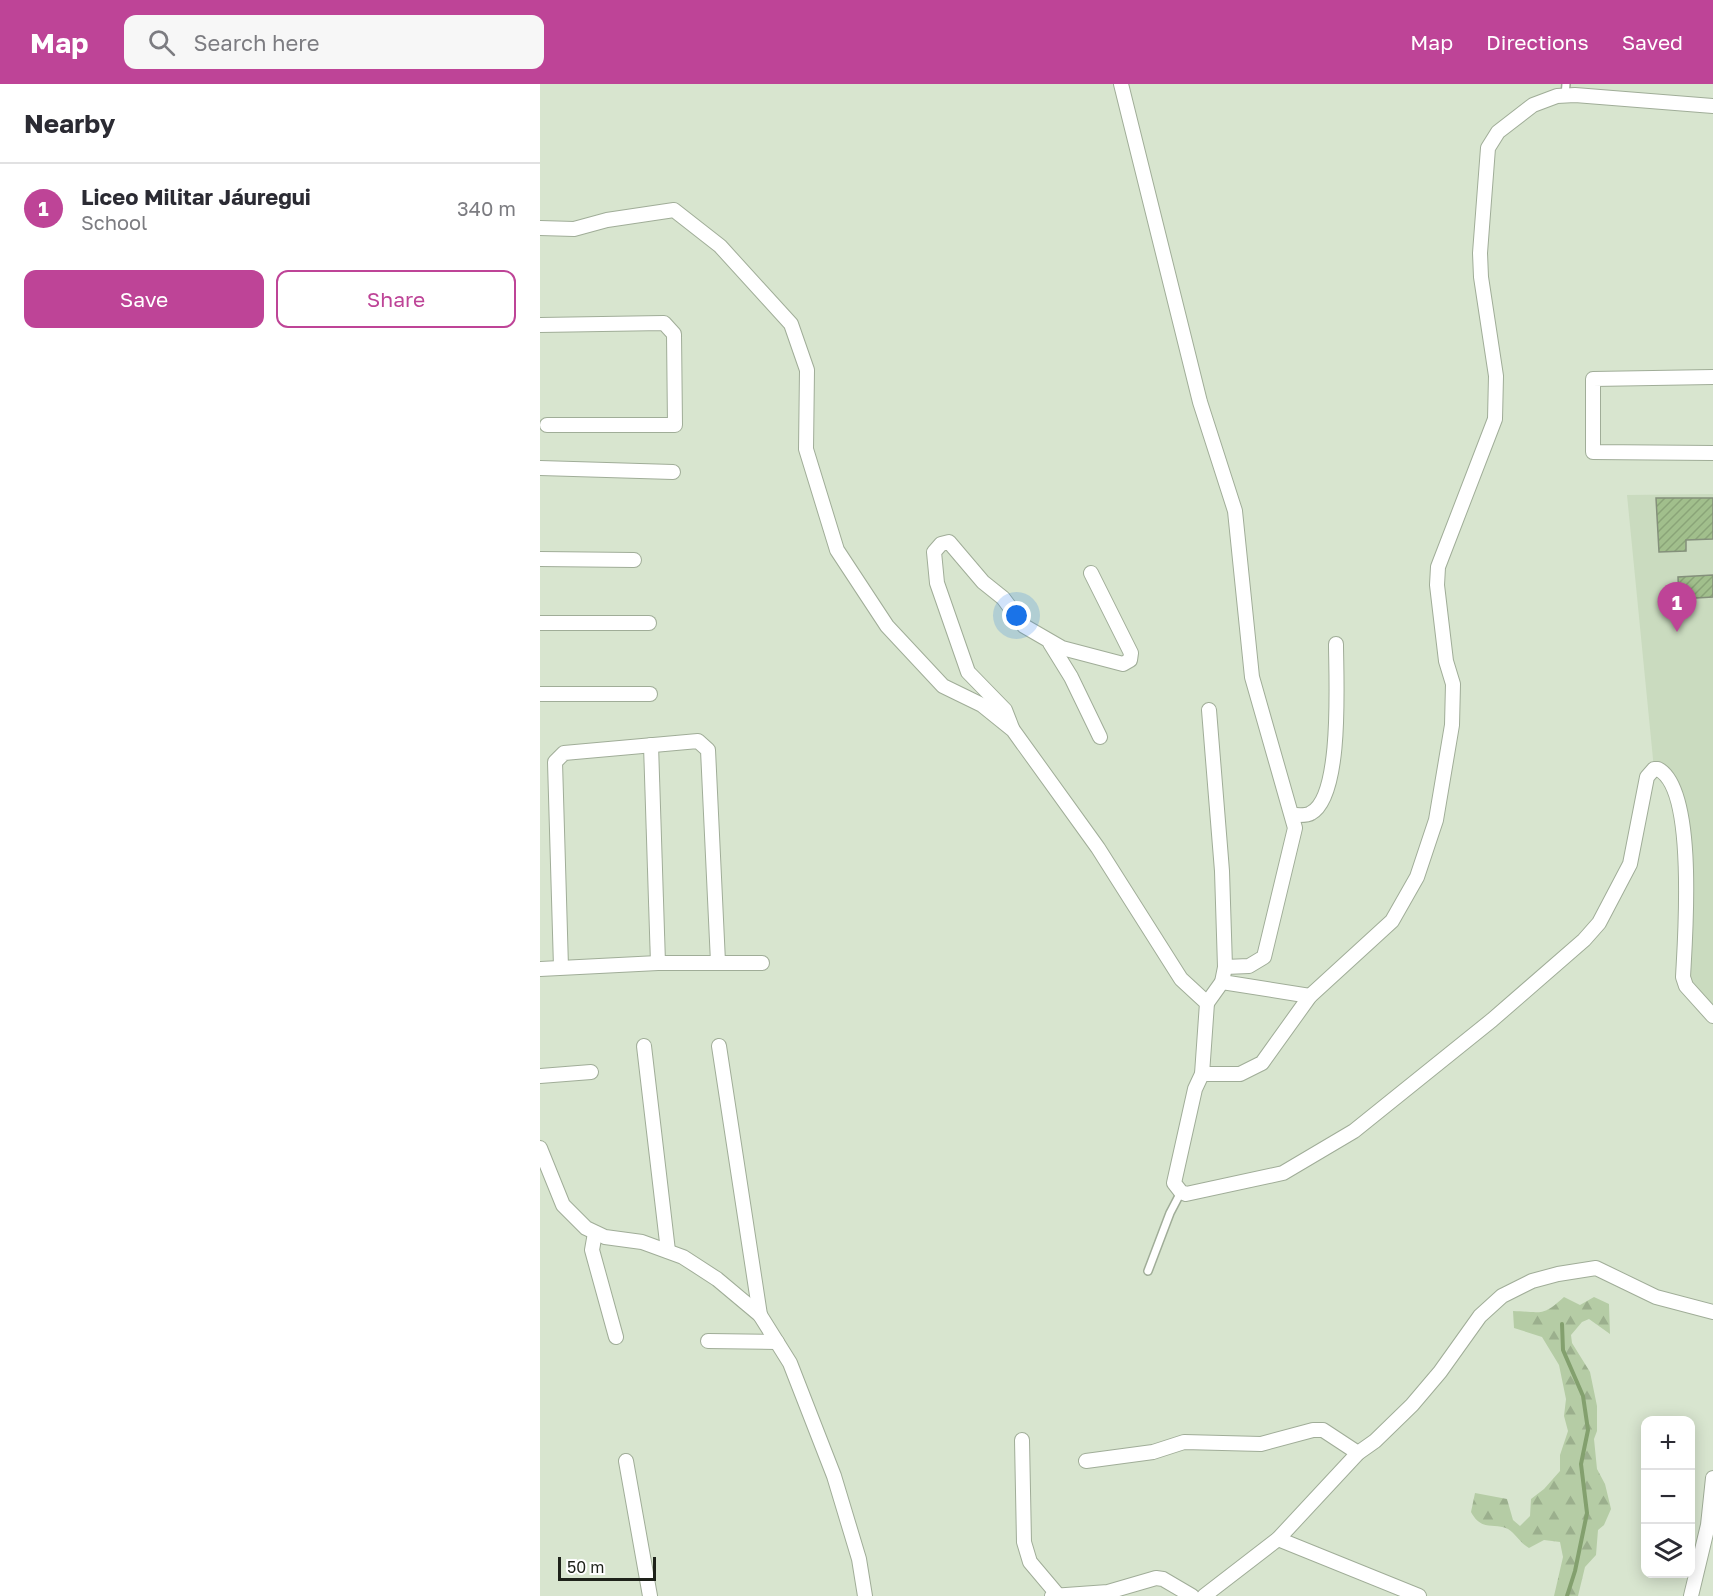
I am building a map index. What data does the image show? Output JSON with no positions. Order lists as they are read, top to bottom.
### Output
{
  "scale_bar": "50 m",
  "page": {
    "header": "Map",
    "search": "Search here",
    "nav": ["Map", "Directions", "Saved"],
    "heading": "Nearby",
    "list": [
      {
        "mark": "1",
        "name": "Liceo Militar Jáuregui",
        "note": "School",
        "value": "340 m"
      }
    ],
    "buttons": ["Save", "Share"],
    "pins": "1",
    "map_buttons": ["+", "−"],
    "scale": "50 m"
  }
}
